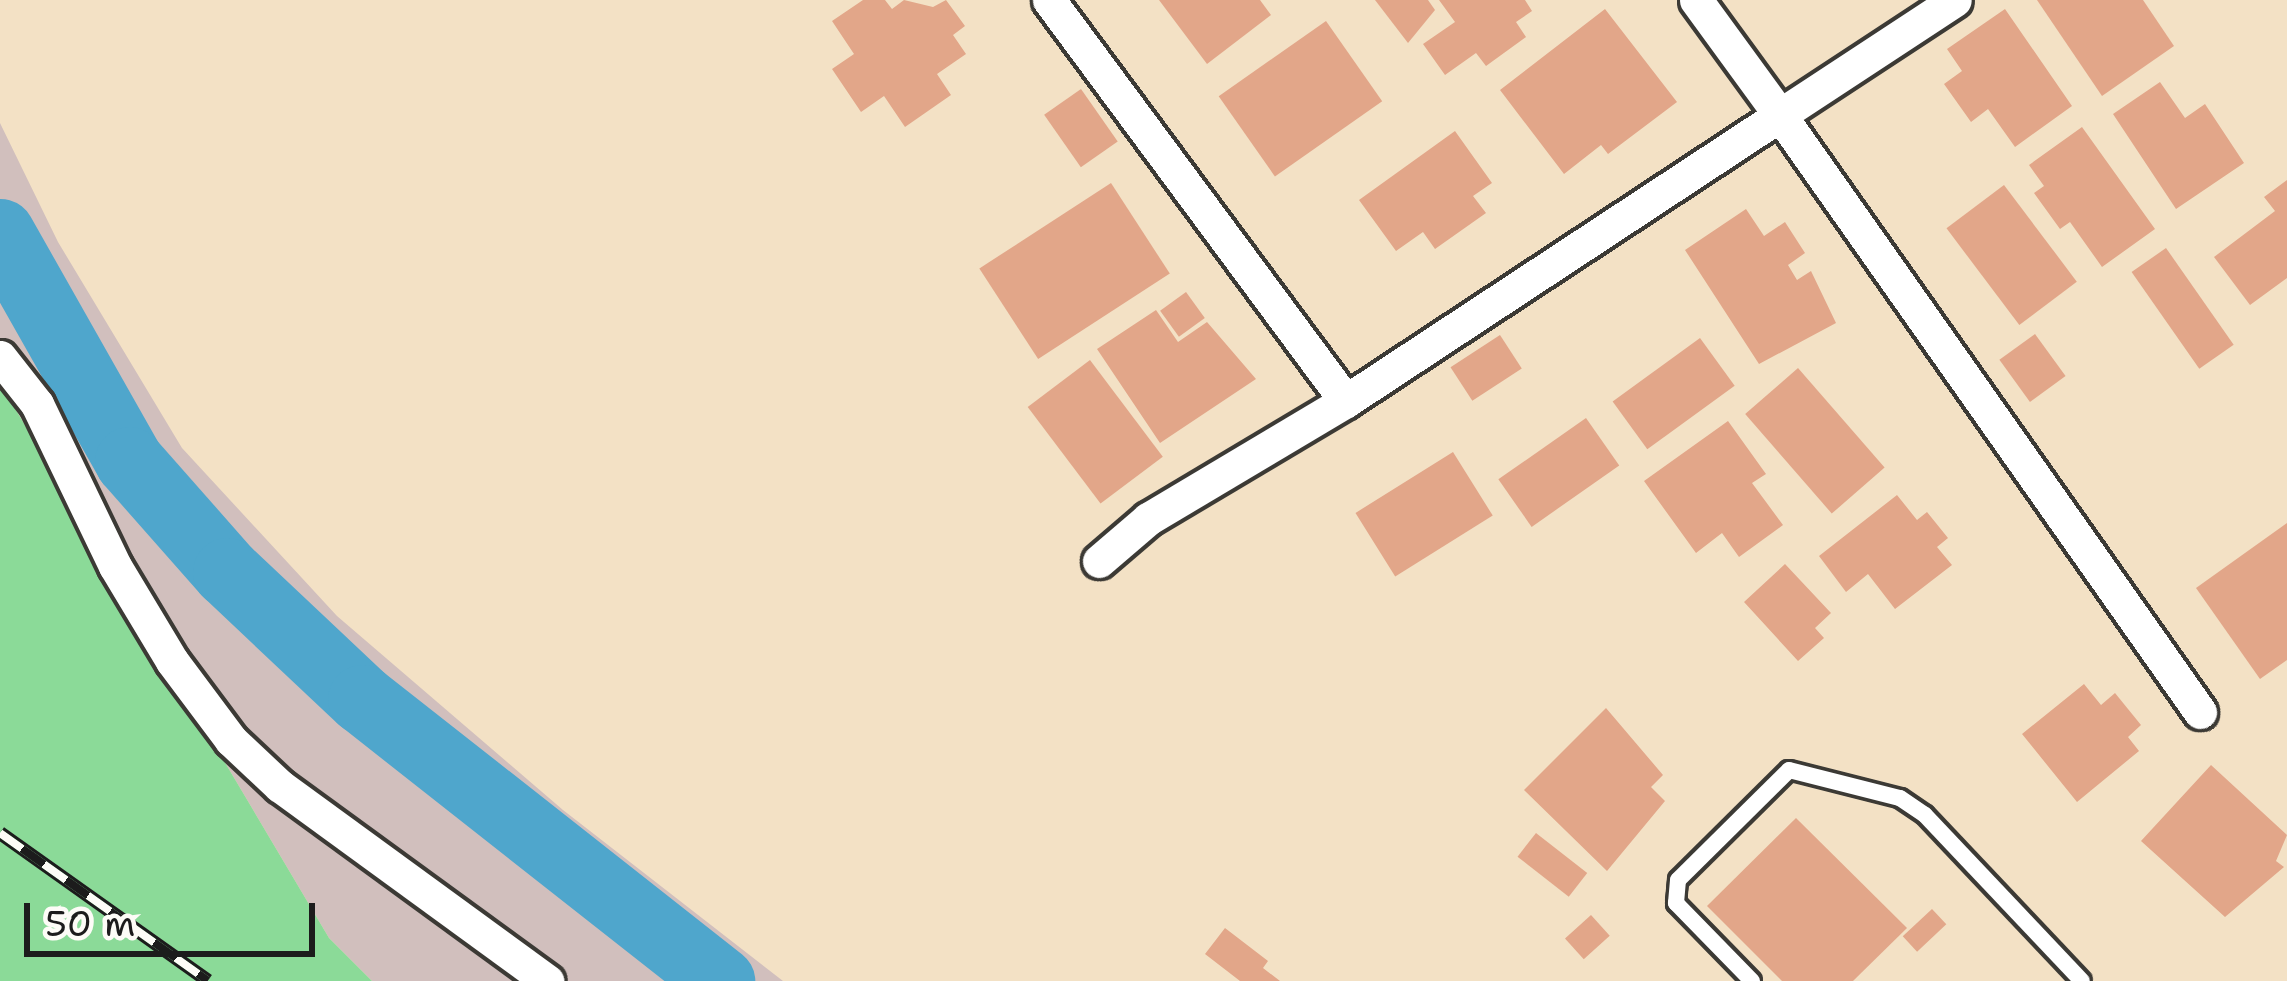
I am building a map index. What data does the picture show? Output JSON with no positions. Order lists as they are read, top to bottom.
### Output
{
  "scale_bar": "50 m"
}
